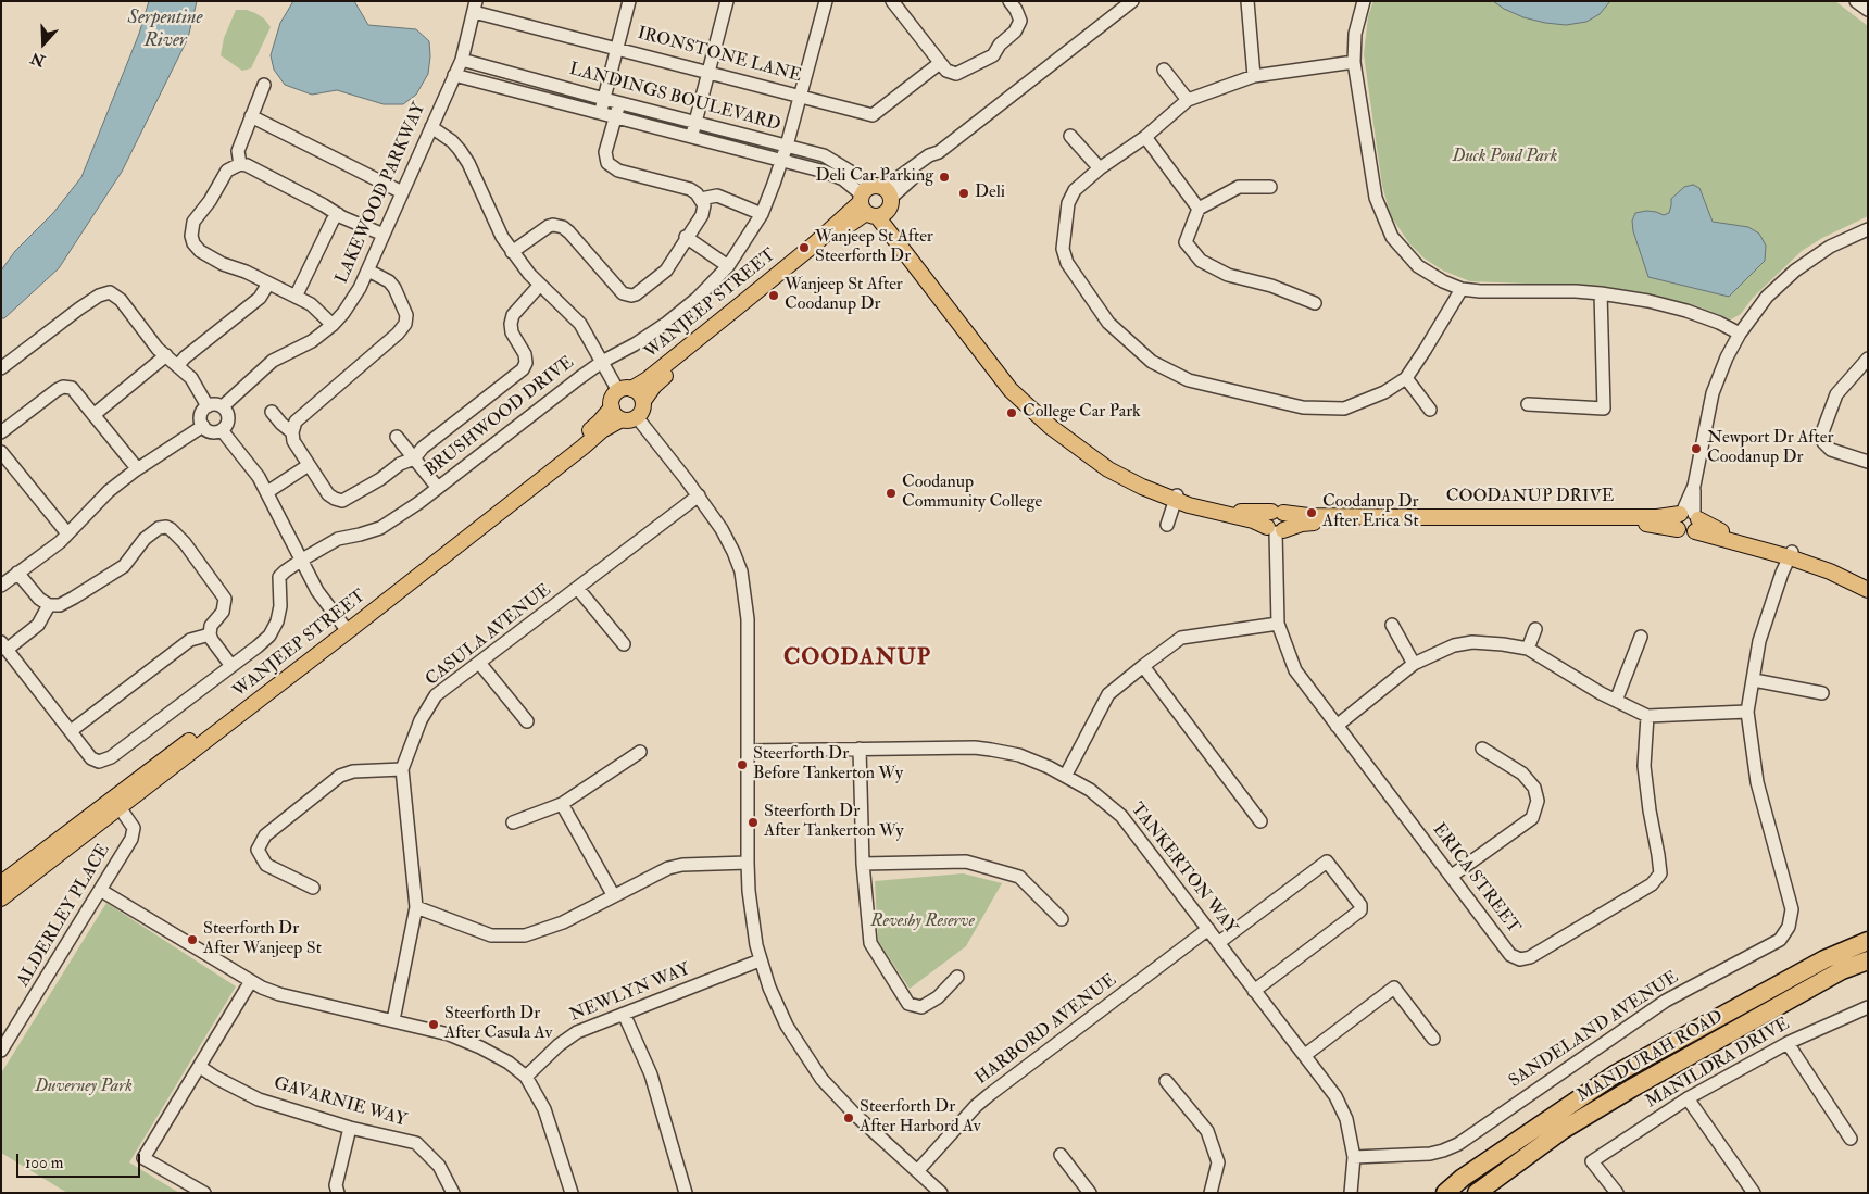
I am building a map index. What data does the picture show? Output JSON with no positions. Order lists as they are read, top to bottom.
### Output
{
  "streets": {
    "highway": ["MANDURAH ROAD"],
    "main road": ["WANJEEP STREET", "COODANUP DRIVE"],
    "street": [
      "IRONSTONE LANE",
      "LANDINGS BOULEVARD",
      "LAKEWOOD PARKWAY",
      "BRUSHWOOD DRIVE",
      "CASULA AVENUE",
      "TANKERTON WAY",
      "ERICA STREET",
      "ALDERLEY PLACE",
      "NEWLYN WAY",
      "HARBORD AVENUE",
      "SANDELAND AVENUE",
      "MANILDRA DRIVE",
      "GAVARNIE WAY"
    ]
  },
  "crossings": [
    ["IRONSTONE LANE", "LAKEWOOD PARKWAY"],
    ["IRONSTONE LANE", "BRUSHWOOD DRIVE"],
    ["LANDINGS BOULEVARD", "LAKEWOOD PARKWAY"],
    ["LANDINGS BOULEVARD", "WANJEEP STREET"],
    ["LANDINGS BOULEVARD", "BRUSHWOOD DRIVE"],
    ["LANDINGS BOULEVARD", "COODANUP DRIVE"],
    ["WANJEEP STREET", "COODANUP DRIVE"],
    ["WANJEEP STREET", "ALDERLEY PLACE"],
    ["COODANUP DRIVE", "ERICA STREET"],
    ["COODANUP DRIVE", "SANDELAND AVENUE"],
    ["TANKERTON WAY", "HARBORD AVENUE"],
    ["TANKERTON WAY", "SANDELAND AVENUE"]
  ],
  "districts": ["COODANUP"],
  "water": ["Serpentine River"],
  "parks": ["Duck Pond Park", "Revesby Reserve", "Duverney Park"],
  "places": [
    "Deli Car Parking",
    "Deli",
    "Wanjeep St After Steerforth Dr",
    "Wanjeep St After Coodanup Dr",
    "College Car Park",
    "Newport Dr After Coodanup Dr",
    "Coodanup Community College",
    "Coodanup Dr After Erica St",
    "Steerforth Dr Before Tankerton Wy",
    "Steerforth Dr After Tankerton Wy",
    "Steerforth Dr After Wanjeep St",
    "Steerforth Dr After Casula Av",
    "Steerforth Dr After Harbord Av"
  ],
  "scale_bar": "100 m",
  "north": "bottom"
}
